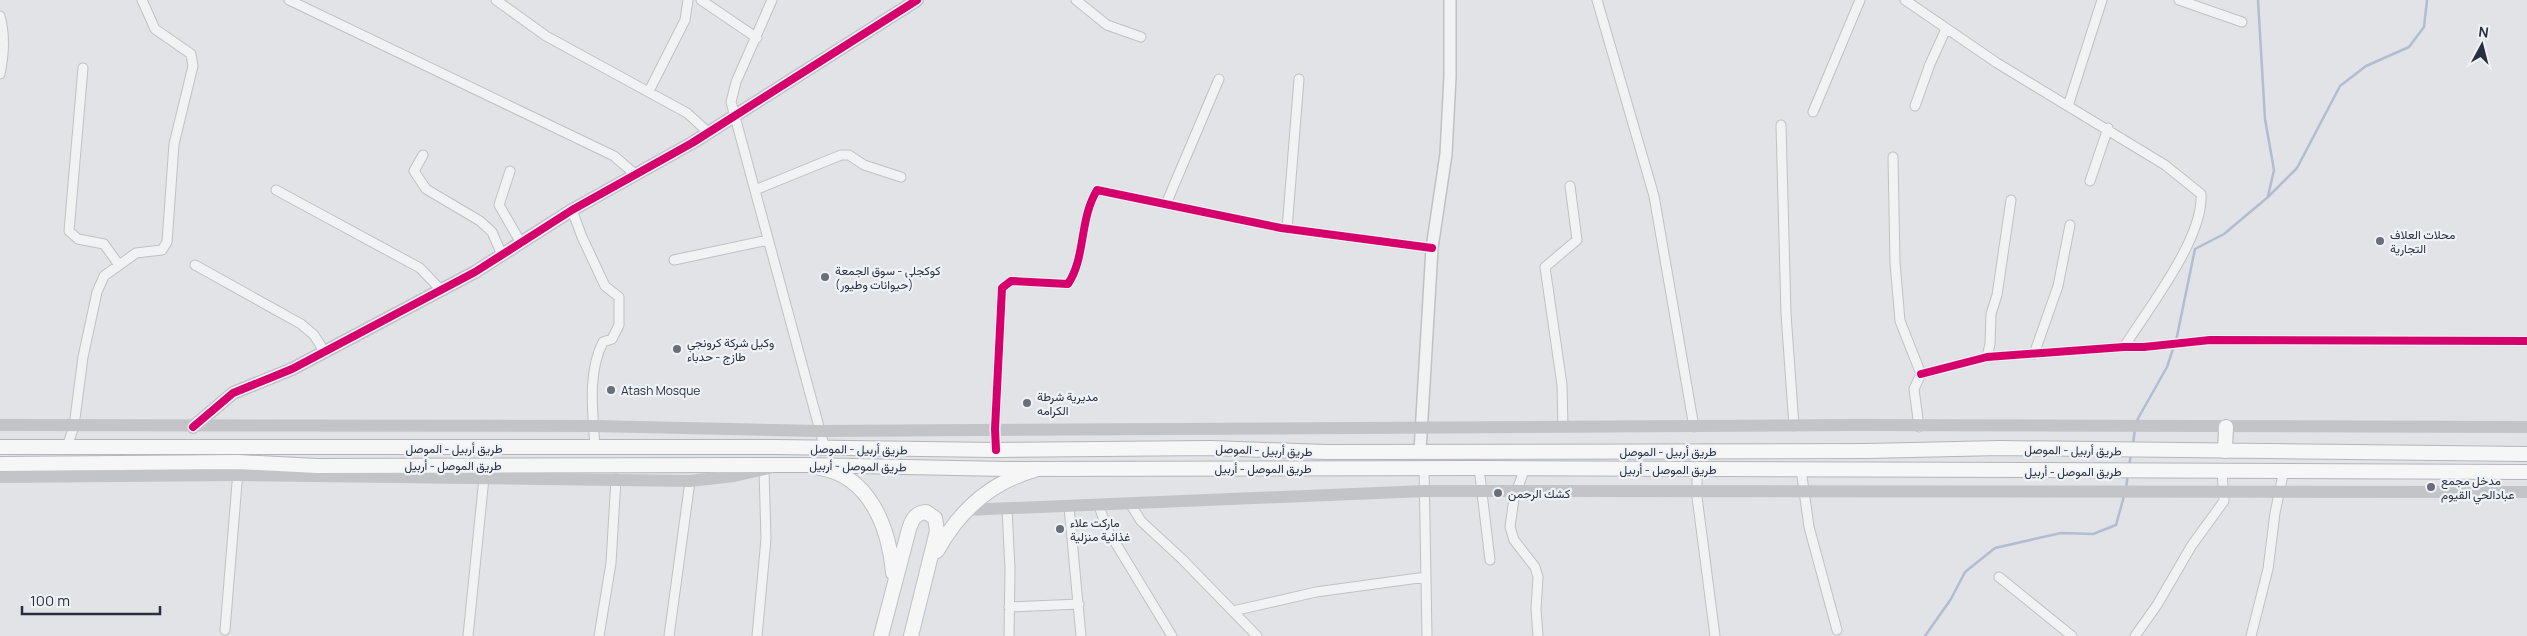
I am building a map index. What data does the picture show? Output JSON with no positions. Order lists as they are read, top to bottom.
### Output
{
  "streets": {
    "main road": ["طريق أربيل - الموصل", "طريق الموصل - أربيل"]
  },
  "places": [
    "محلات العلاف التجارية",
    "كوكجلي - سوق الجمعة (حيوانات وطيور)",
    "وكيل شركة كرونجي طازج - حدباء",
    "Atash Mosque",
    "مديرية شرطة الكرامه",
    "مدخل مجمع عبادالحي القيوم",
    "كشك الرحمن",
    "ماركت علاء غذائية منزلية"
  ],
  "scale_bar": "100 m",
  "north": "top"
}
